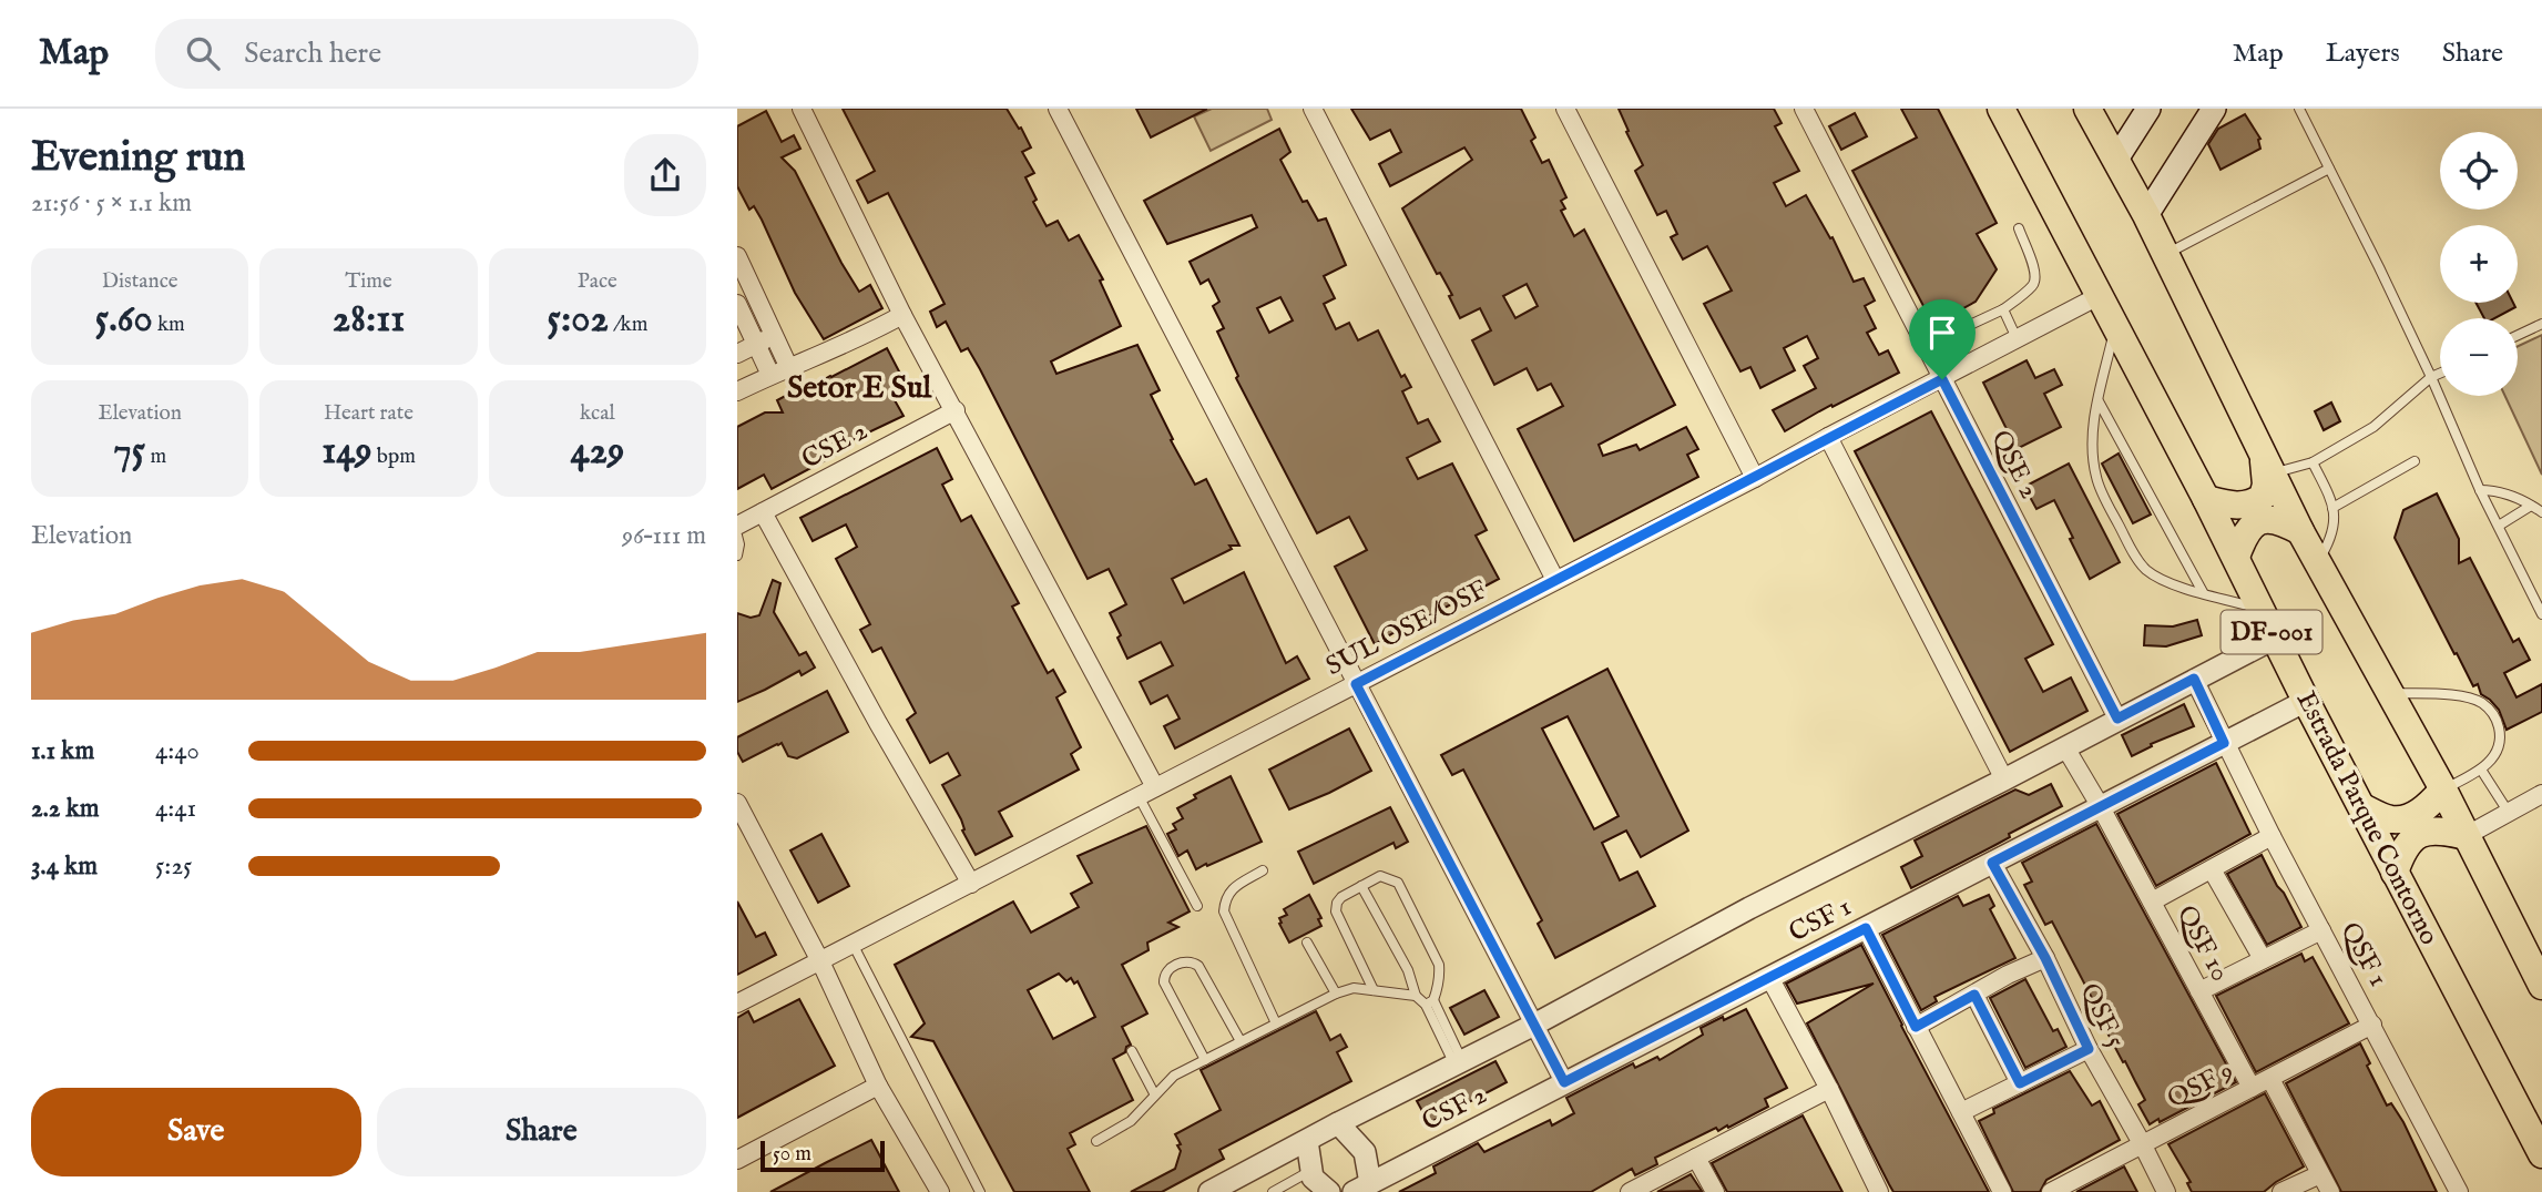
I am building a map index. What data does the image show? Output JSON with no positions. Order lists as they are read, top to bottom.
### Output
{
  "streets": {
    "highway": ["DF-001", "Estrada Parque Contorno"],
    "street": [
      "CSE 2",
      "QSE 2",
      "SUL OSE/OSF",
      "CSF 1",
      "QSF 10",
      "QSF 1",
      "QSF 5",
      "QSF 9",
      "CSF 2"
    ]
  },
  "crossings": [
    ["QSE 2", "SUL OSE/OSF"],
    ["SUL OSE/OSF", "Estrada Parque Contorno"],
    ["Estrada Parque Contorno", "CSF 1"],
    ["CSF 1", "QSF 1"],
    ["CSF 1", "QSF 5"],
    ["CSF 1", "CSF 2"],
    ["QSF 10", "QSF 1"],
    ["QSF 10", "QSF 9"],
    ["QSF 1", "QSF 9"],
    ["QSF 5", "QSF 9"]
  ],
  "districts": ["Setor E Sul"],
  "scale_bar": "50 m",
  "page": {
    "header": "Map",
    "search": "Search here",
    "nav": ["Map", "Layers", "Share"],
    "heading": ["Evening run", "21:56 · 5 × 1.1 km"],
    "map_buttons": ["+", "−"],
    "stats": [
      ["Distance", "5.60 km"],
      ["Time", "28:11"],
      ["Pace", "5:02 /km"],
      ["Elevation", "75 m"],
      ["Heart rate", "149 bpm"],
      ["kcal", "429"]
    ],
    "chart": ["Elevation", "96–111 m"],
    "list": [
      {
        "name": "1.1 km",
        "note": "4:40"
      },
      {
        "name": "2.2 km",
        "note": "4:41"
      },
      {
        "name": "3.4 km",
        "note": "5:25"
      }
    ],
    "buttons": ["Save", "Share"],
    "scale": "50 m"
  }
}
